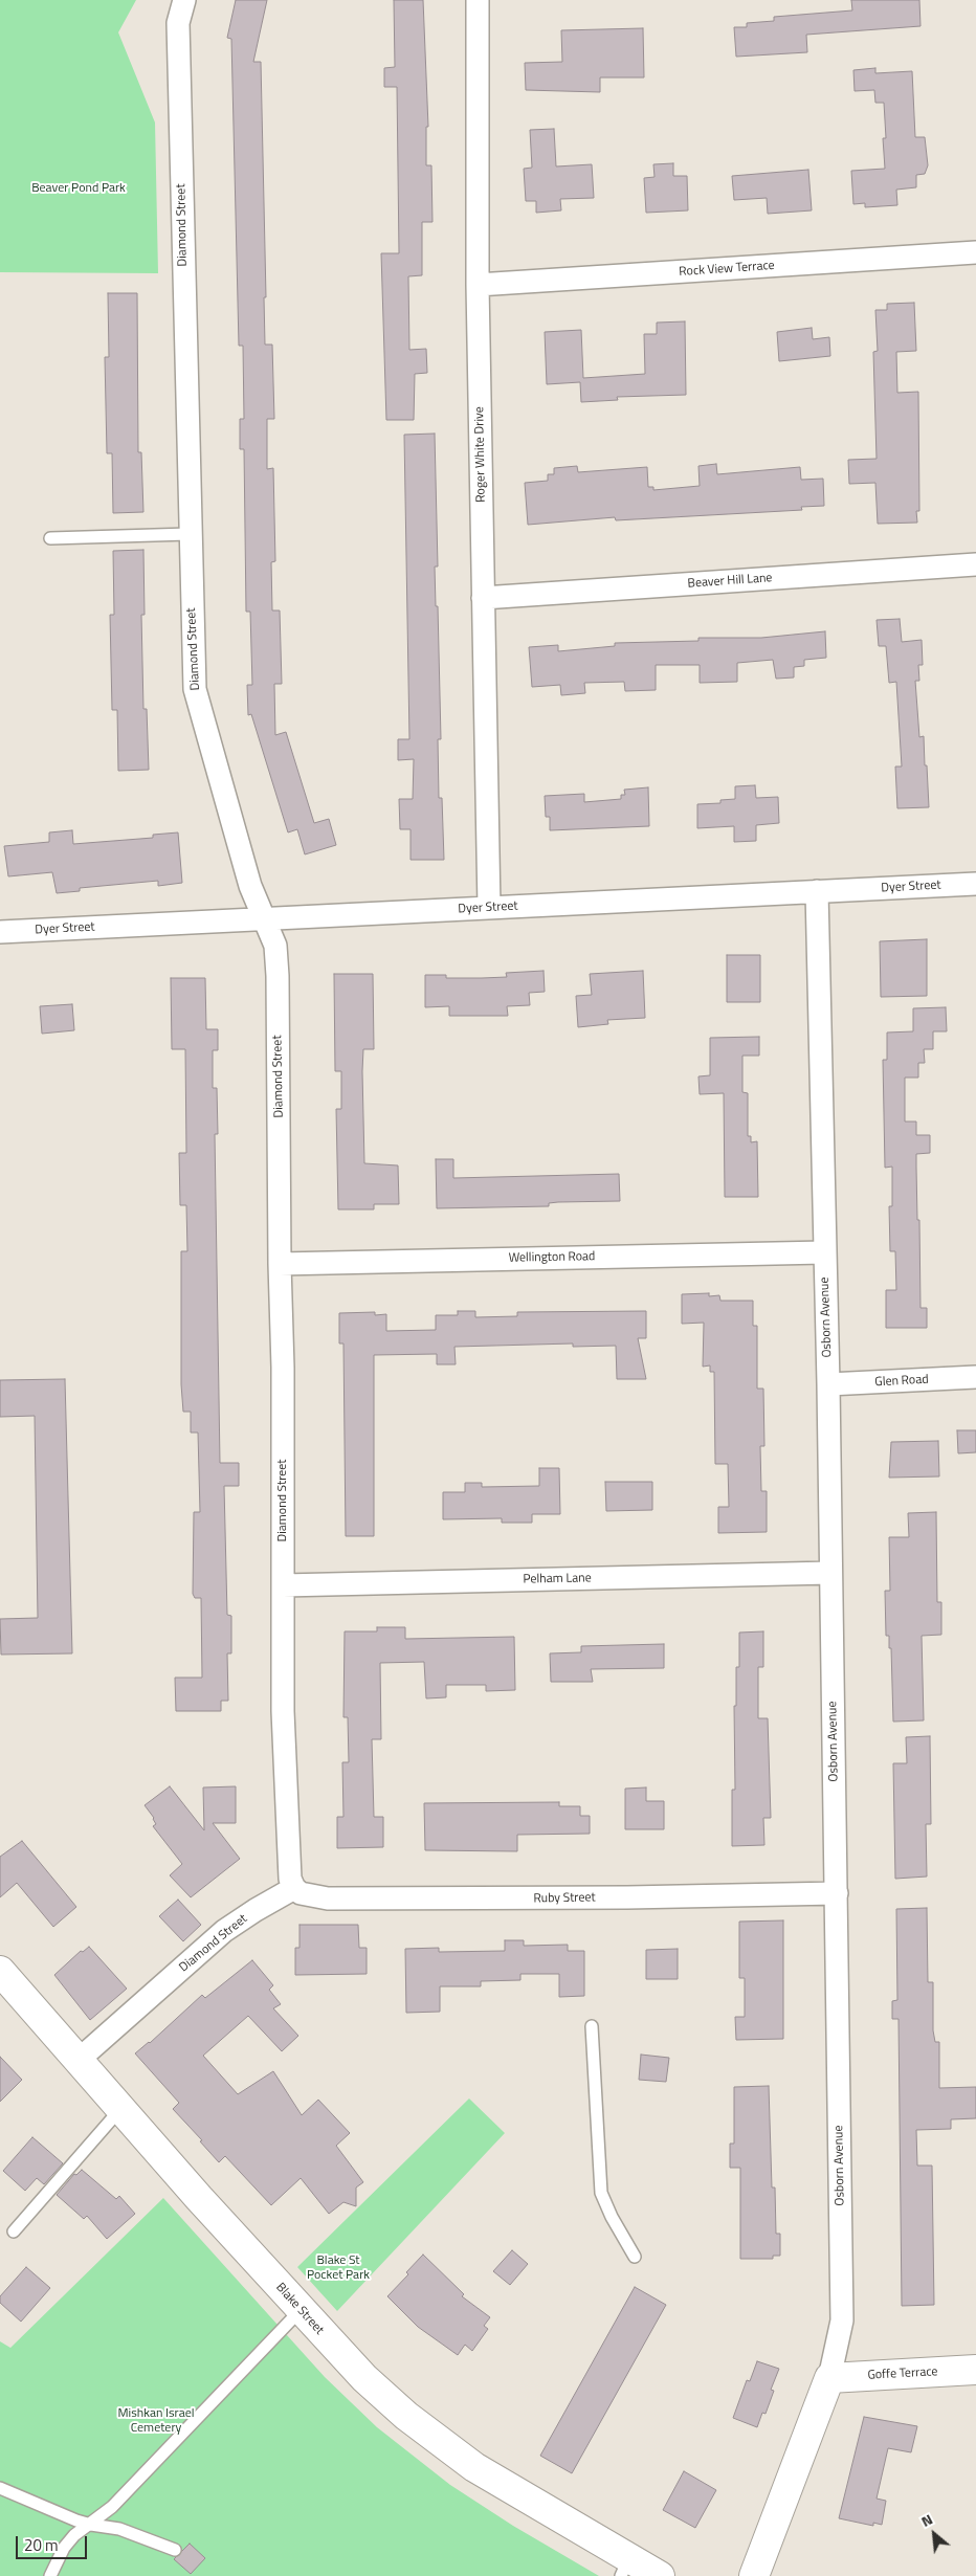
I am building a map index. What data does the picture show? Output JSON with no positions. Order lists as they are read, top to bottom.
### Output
{
  "streets": {
    "street": [
      "Diamond Street",
      "Rock View Terrace",
      "Roger White Drive",
      "Beaver Hill Lane",
      "Dyer Street",
      "Wellington Road",
      "Osborn Avenue",
      "Glen Road",
      "Pelham Lane",
      "Ruby Street",
      "Blake Street",
      "Goffe Terrace"
    ]
  },
  "crossings": [
    ["Diamond Street", "Dyer Street"],
    ["Diamond Street", "Wellington Road"],
    ["Diamond Street", "Pelham Lane"],
    ["Diamond Street", "Ruby Street"],
    ["Diamond Street", "Blake Street"],
    ["Rock View Terrace", "Roger White Drive"],
    ["Roger White Drive", "Beaver Hill Lane"],
    ["Roger White Drive", "Dyer Street"],
    ["Dyer Street", "Osborn Avenue"],
    ["Wellington Road", "Osborn Avenue"],
    ["Osborn Avenue", "Glen Road"],
    ["Osborn Avenue", "Pelham Lane"],
    ["Osborn Avenue", "Ruby Street"],
    ["Osborn Avenue", "Goffe Terrace"]
  ],
  "parks": ["Beaver Pond Park", "Blake St Pocket Park", "Mishkan Israel Cemetery"],
  "scale_bar": "20 m",
  "north": "top left"
}
